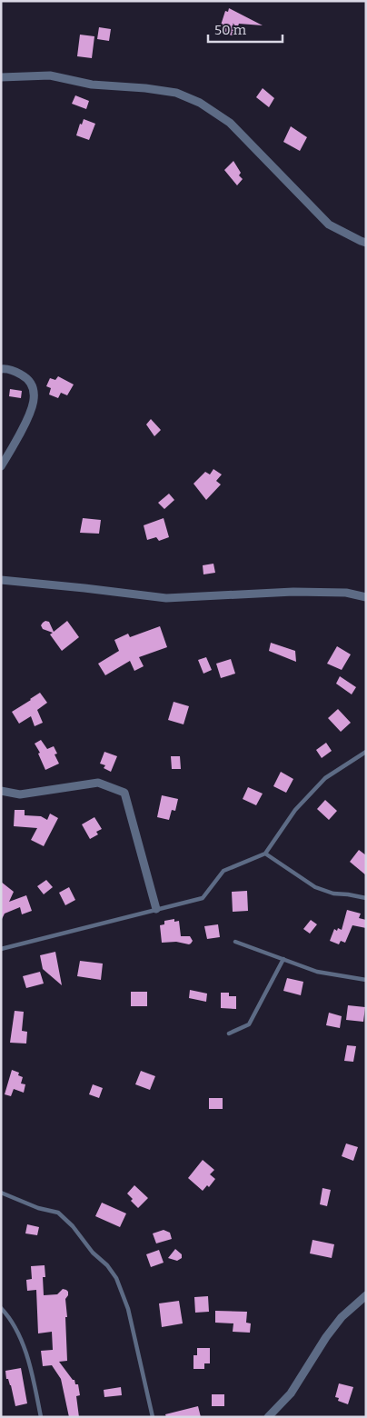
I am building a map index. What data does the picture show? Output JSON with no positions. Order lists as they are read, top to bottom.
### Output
{
  "scale_bar": "50 m"
}
